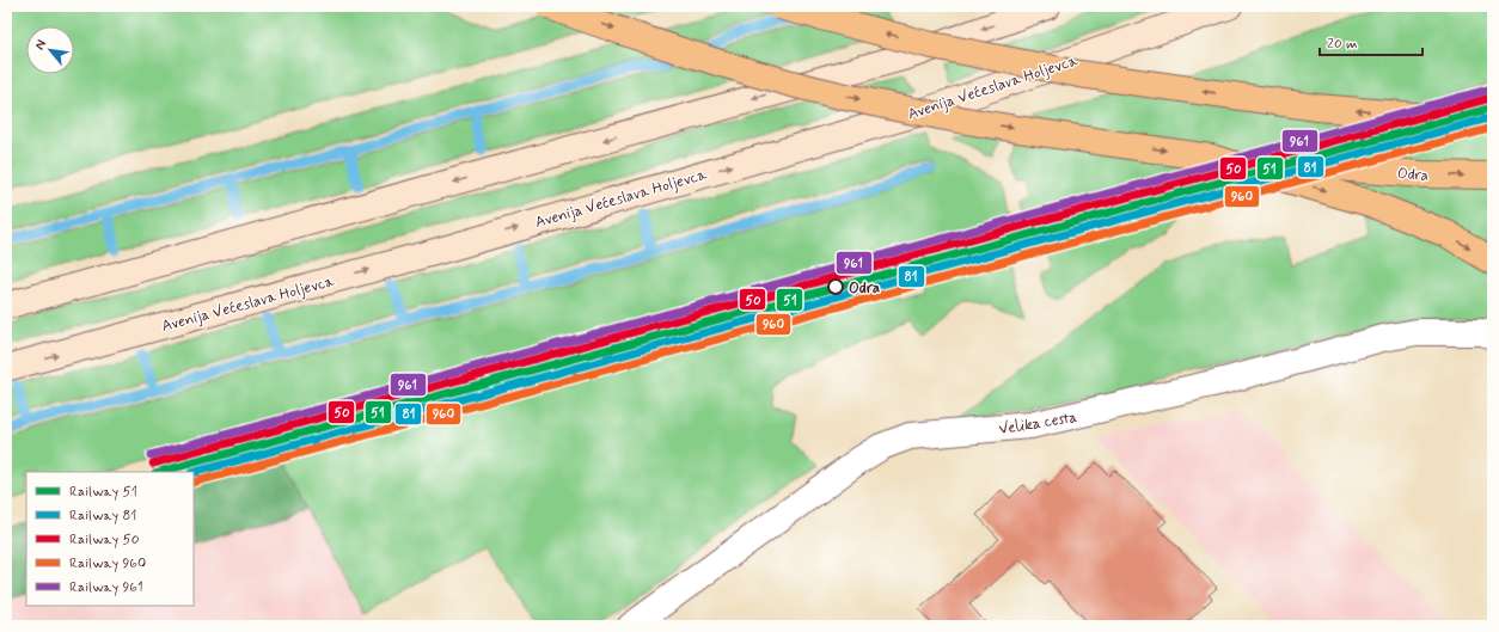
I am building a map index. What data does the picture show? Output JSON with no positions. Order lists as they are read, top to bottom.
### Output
{
  "streets": {
    "highway": ["Odra"],
    "main road": ["Avenija Većeslava Holjevca"],
    "street": ["Velika cesta"]
  },
  "places": ["Odra"],
  "lines": [
    "rail line 961",
    "rail line 50",
    "rail line 51",
    "rail line 81",
    "rail line 960"
  ],
  "legend": [
    "Railway 51",
    "Railway 81",
    "Railway 50",
    "Railway 960",
    "Railway 961"
  ],
  "scale_bar": "20 m",
  "north": "top left"
}
